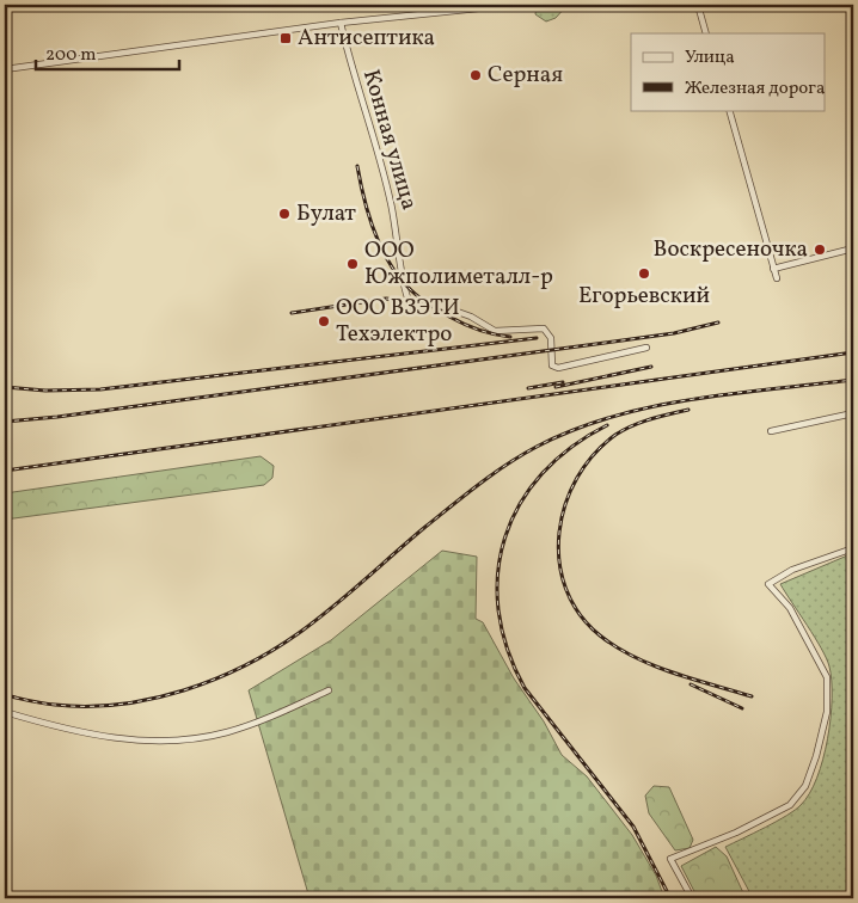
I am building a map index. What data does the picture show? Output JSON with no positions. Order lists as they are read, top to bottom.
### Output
{
  "streets": {
    "street": ["Конная улица"]
  },
  "places": {
    "transit": ["Антисептика"],
    "other": [
      "Серная",
      "Булат",
      "Воскресеночка",
      "ООО Южполиметалл-р",
      "Егорьевский",
      "ООО ВЗЭТИ Техэлектро"
    ]
  },
  "legend": ["Улица", "Железная дорога"],
  "scale_bar": "200 m"
}
